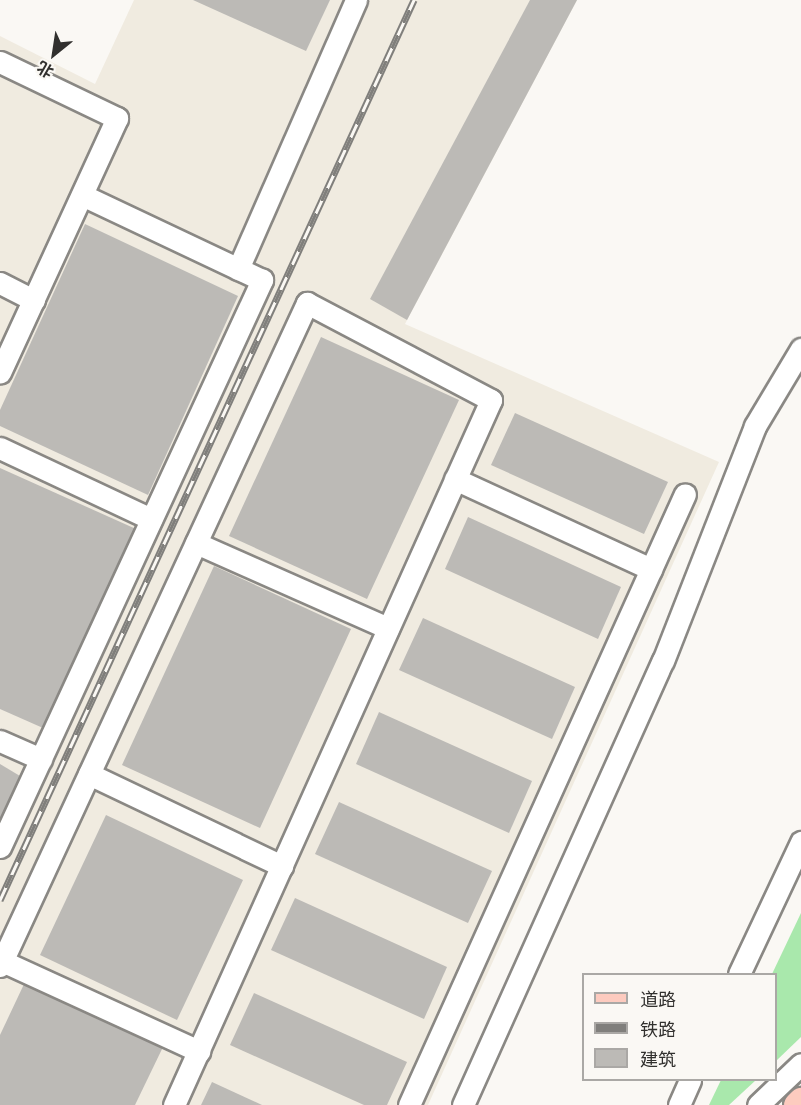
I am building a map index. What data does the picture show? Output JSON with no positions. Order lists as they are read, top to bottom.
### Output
{
  "legend": ["道路", "铁路", "建筑"],
  "north": "bottom left"
}
